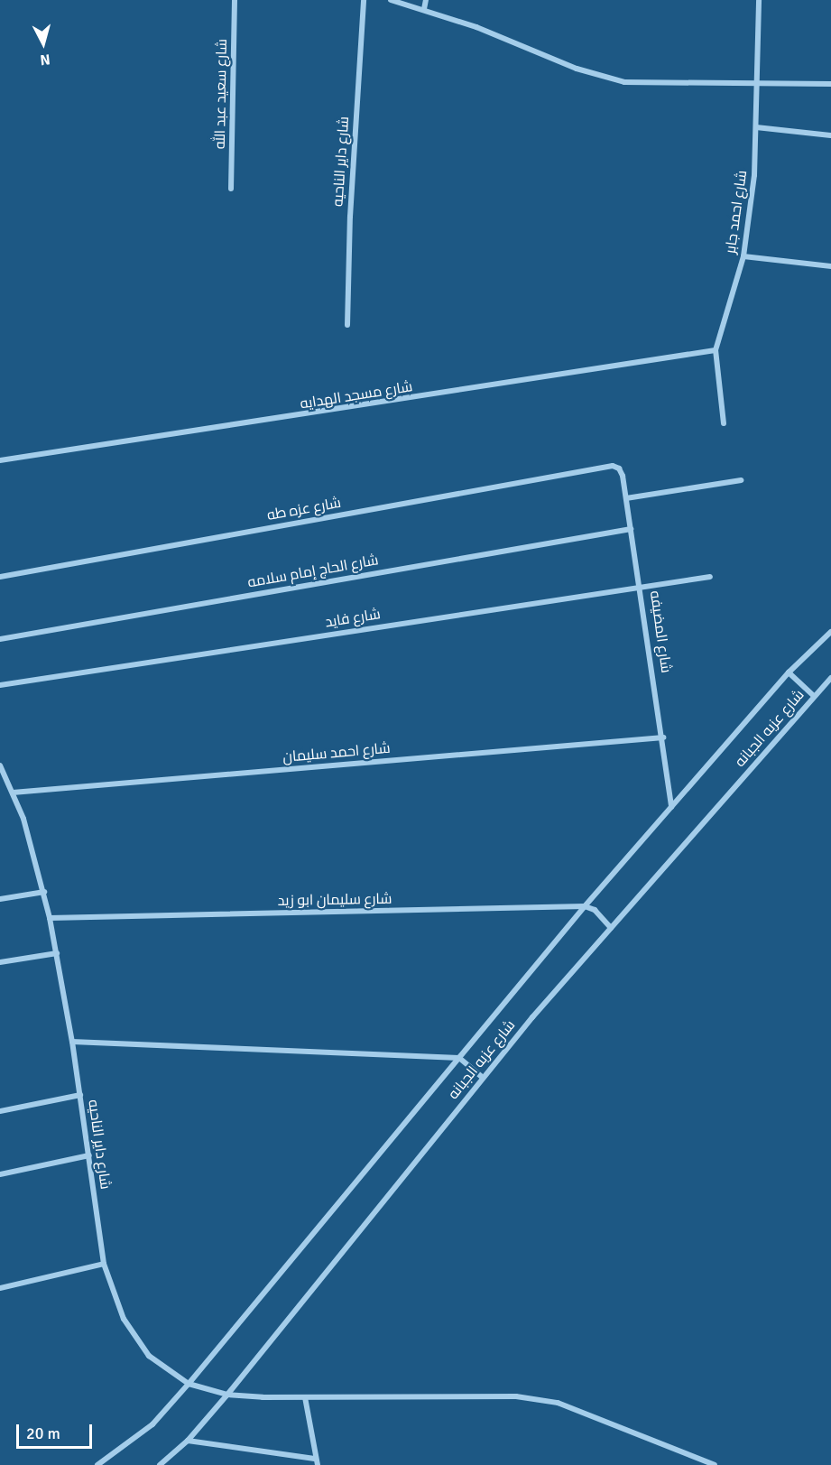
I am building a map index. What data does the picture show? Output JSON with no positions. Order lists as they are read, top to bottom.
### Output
{
  "streets": {
    "street": [
      "شارع سعيد عبد الله",
      "شارع داير الناحيه",
      "شارع احمد جابر",
      "شارع مسجد الهدايه",
      "شارع عزه طه",
      "شارع الحاج إمام سلامه",
      "شارع فايد",
      "شارع المضيفه",
      "شارع عزبه الجبانه",
      "شارع احمد سليمان",
      "شارع سليمان ابو زيد"
    ]
  },
  "crossings": [
    ["شارع داير الناحيه", "شارع عزبه الجبانه"],
    ["شارع داير الناحيه", "شارع احمد سليمان"],
    ["شارع داير الناحيه", "شارع سليمان ابو زيد"],
    ["شارع احمد جابر", "شارع مسجد الهدايه"],
    ["شارع عزه طه", "شارع المضيفه"],
    ["شارع الحاج إمام سلامه", "شارع المضيفه"],
    ["شارع فايد", "شارع المضيفه"],
    ["شارع المضيفه", "شارع عزبه الجبانه"],
    ["شارع المضيفه", "شارع احمد سليمان"],
    ["شارع عزبه الجبانه", "شارع سليمان ابو زيد"]
  ],
  "scale_bar": "20 m",
  "north": "bottom"
}
